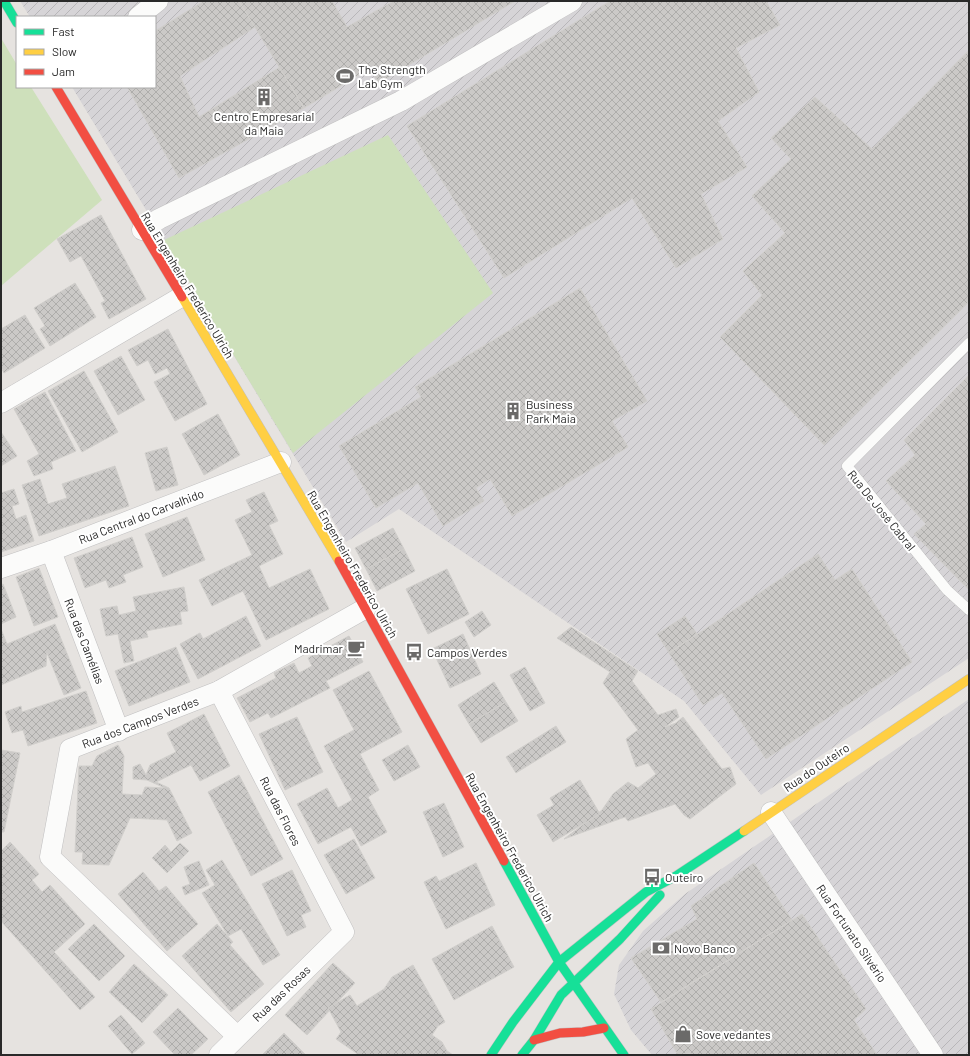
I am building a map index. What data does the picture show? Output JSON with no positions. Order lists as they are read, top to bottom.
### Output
{
  "streets": {
    "main road": ["Rua Engenheiro Frederico Ulrich", "Rua do Outeiro"],
    "street": [
      "Rua Central do Carvalhido",
      "Rua das Camélias",
      "Rua dos Campos Verdes",
      "Rua das Flores",
      "Rua Fortunato Silvério",
      "Rua das Rosas"
    ],
    "lane": ["Rua De José Cabral"]
  },
  "crossings": [
    ["Rua Engenheiro Frederico Ulrich", "Rua Central do Carvalhido"],
    ["Rua Engenheiro Frederico Ulrich", "Rua dos Campos Verdes"],
    ["Rua Engenheiro Frederico Ulrich", "Rua do Outeiro"],
    ["Rua Central do Carvalhido", "Rua das Camélias"],
    ["Rua das Camélias", "Rua dos Campos Verdes"],
    ["Rua dos Campos Verdes", "Rua das Flores"],
    ["Rua dos Campos Verdes", "Rua das Rosas"],
    ["Rua do Outeiro", "Rua Fortunato Silvério"],
    ["Rua das Flores", "Rua das Rosas"]
  ],
  "places": {
    "sports": ["The Strength Lab Gym"],
    "building": ["Centro Empresarial da Maia", "Business Park Maia"],
    "cafe": ["Madrimar"],
    "bus stop": ["Campos Verdes", "Outeiro"],
    "bank": ["Novo Banco"],
    "shop": ["Sove vedantes"]
  },
  "legend": ["Fast", "Slow", "Jam"]
}
